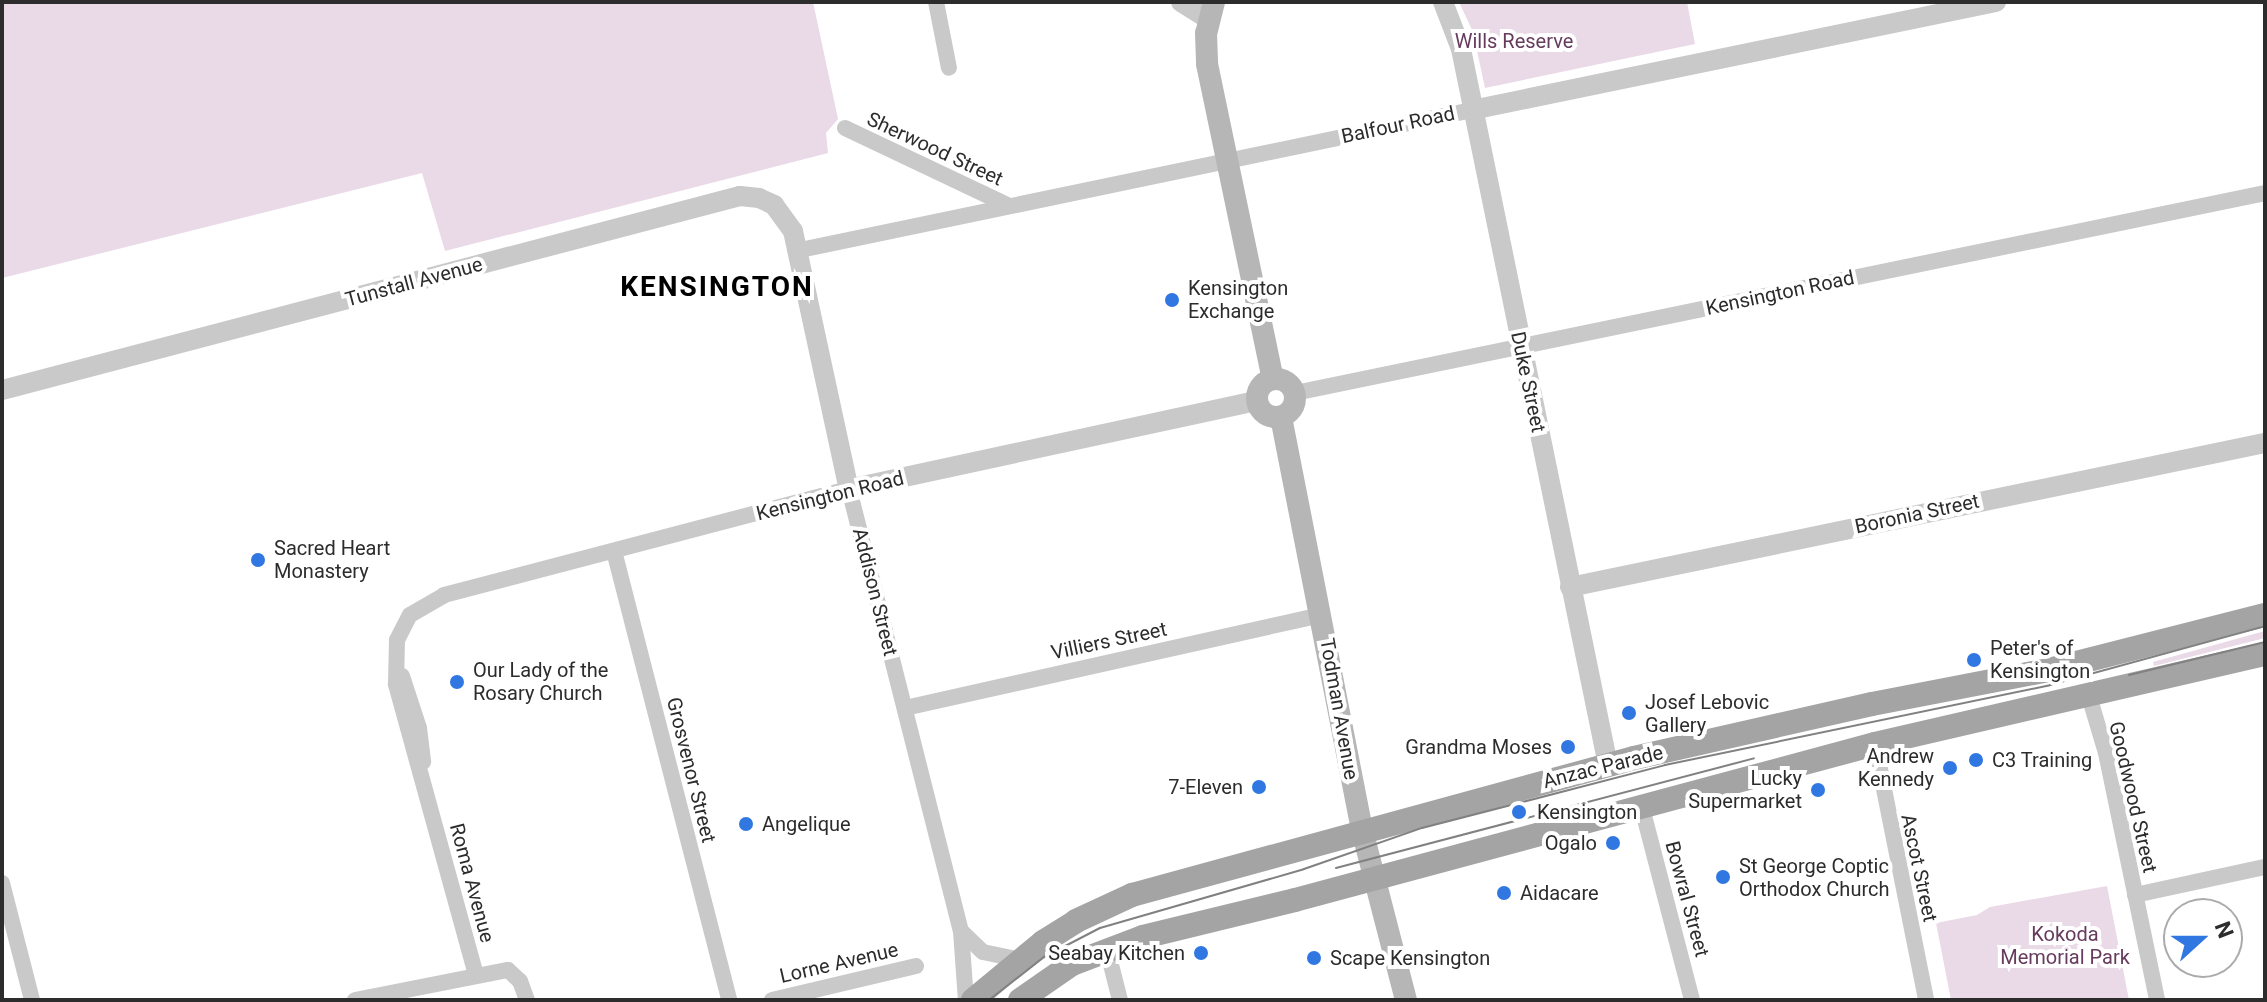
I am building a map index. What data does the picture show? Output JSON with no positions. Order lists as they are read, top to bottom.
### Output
{
  "streets": {
    "main road": ["Todman Avenue", "Anzac Parade"],
    "street": [
      "Balfour Road",
      "Sherwood Street",
      "Tunstall Avenue",
      "Kensington Road",
      "Duke Street",
      "Boronia Street",
      "Addison Street",
      "Villiers Street",
      "Grosvenor Street",
      "Goodwood Street",
      "Ascot Street",
      "Roma Avenue",
      "Bowral Street",
      "Lorne Avenue"
    ]
  },
  "crossings": [
    ["Balfour Road", "Sherwood Street"],
    ["Balfour Road", "Tunstall Avenue"],
    ["Balfour Road", "Duke Street"],
    ["Balfour Road", "Addison Street"],
    ["Tunstall Avenue", "Addison Street"],
    ["Kensington Road", "Duke Street"],
    ["Kensington Road", "Addison Street"],
    ["Kensington Road", "Todman Avenue"],
    ["Kensington Road", "Grosvenor Street"],
    ["Kensington Road", "Roma Avenue"],
    ["Duke Street", "Boronia Street"],
    ["Duke Street", "Anzac Parade"],
    ["Addison Street", "Villiers Street"],
    ["Villiers Street", "Todman Avenue"],
    ["Todman Avenue", "Anzac Parade"]
  ],
  "districts": ["KENSINGTON"],
  "parks": ["Wills Reserve", "Kokoda Memorial Park"],
  "places": [
    "Kensington Exchange",
    "Sacred Heart Monastery",
    "Peter's of Kensington",
    "Our Lady of the Rosary Church",
    "Josef Lebovic Gallery",
    "Grandma Moses",
    "C3 Training",
    "Andrew Kennedy",
    "7-Eleven",
    "Lucky Supermarket",
    "Kensington",
    "Angelique",
    "Ogalo",
    "St George Coptic Orthodox Church",
    "Aidacare",
    "Seabay Kitchen",
    "Scape Kensington"
  ],
  "north": "right"
}
